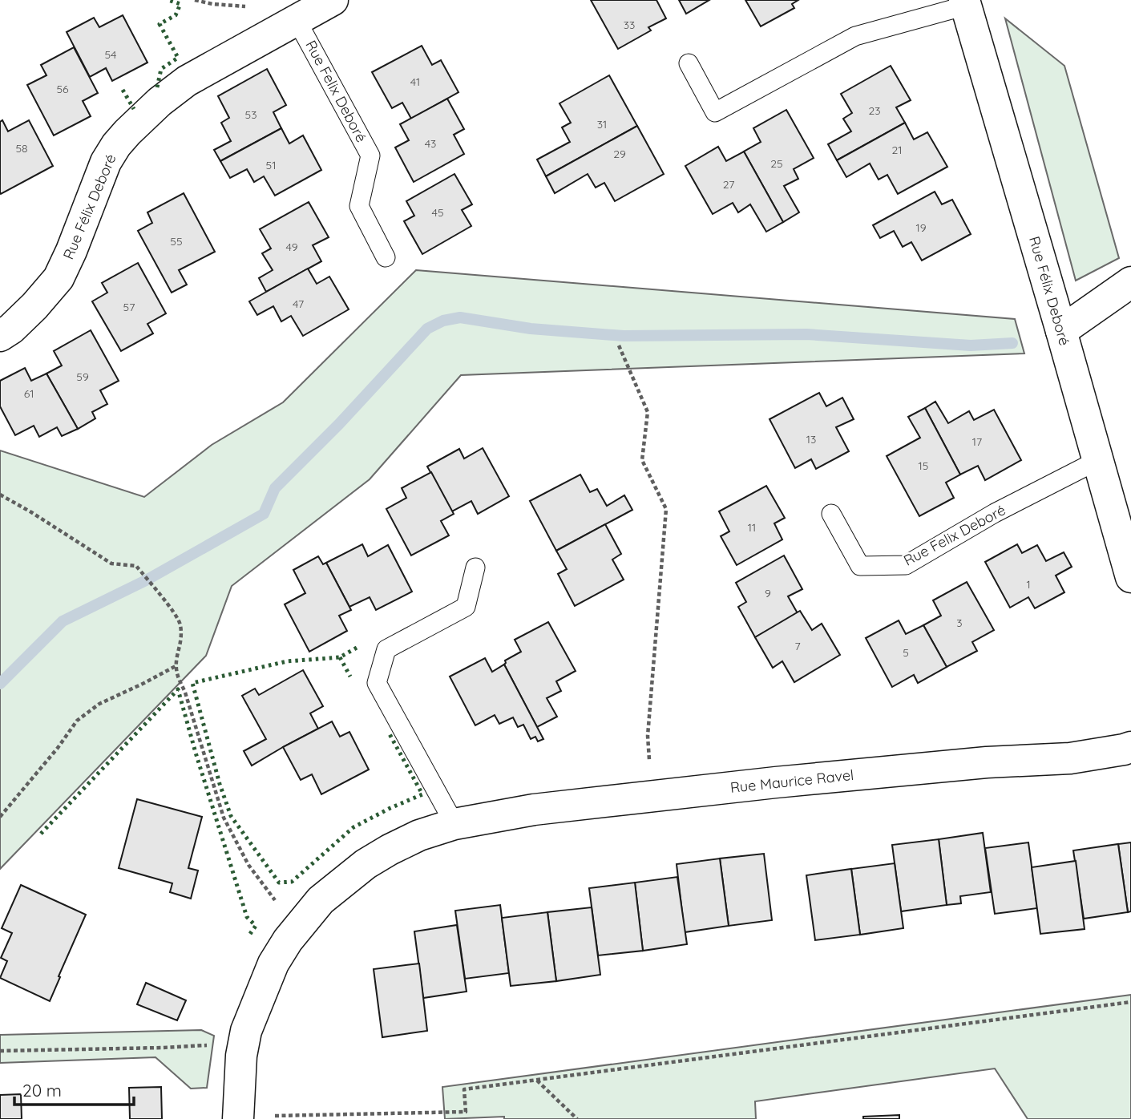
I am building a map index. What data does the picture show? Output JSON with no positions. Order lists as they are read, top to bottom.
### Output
{
  "streets": {
    "street": ["Rue Félix Deboré", "Rue Maurice Ravel"],
    "lane": ["Rue Felix Deboré"]
  },
  "crossings": [
    ["Rue Felix Deboré", "Rue Félix Deboré"]
  ],
  "house_numbers": [
    "33",
    "54",
    "41",
    "56",
    "23",
    "53",
    "31",
    "43",
    "58",
    "21",
    "29",
    "25",
    "51",
    "27",
    "45",
    "19",
    "55",
    "49",
    "47",
    "57",
    "59",
    "61",
    "13",
    "17",
    "15",
    "11",
    "1",
    "9",
    "3",
    "7",
    "5"
  ],
  "scale_bar": "20 m"
}
